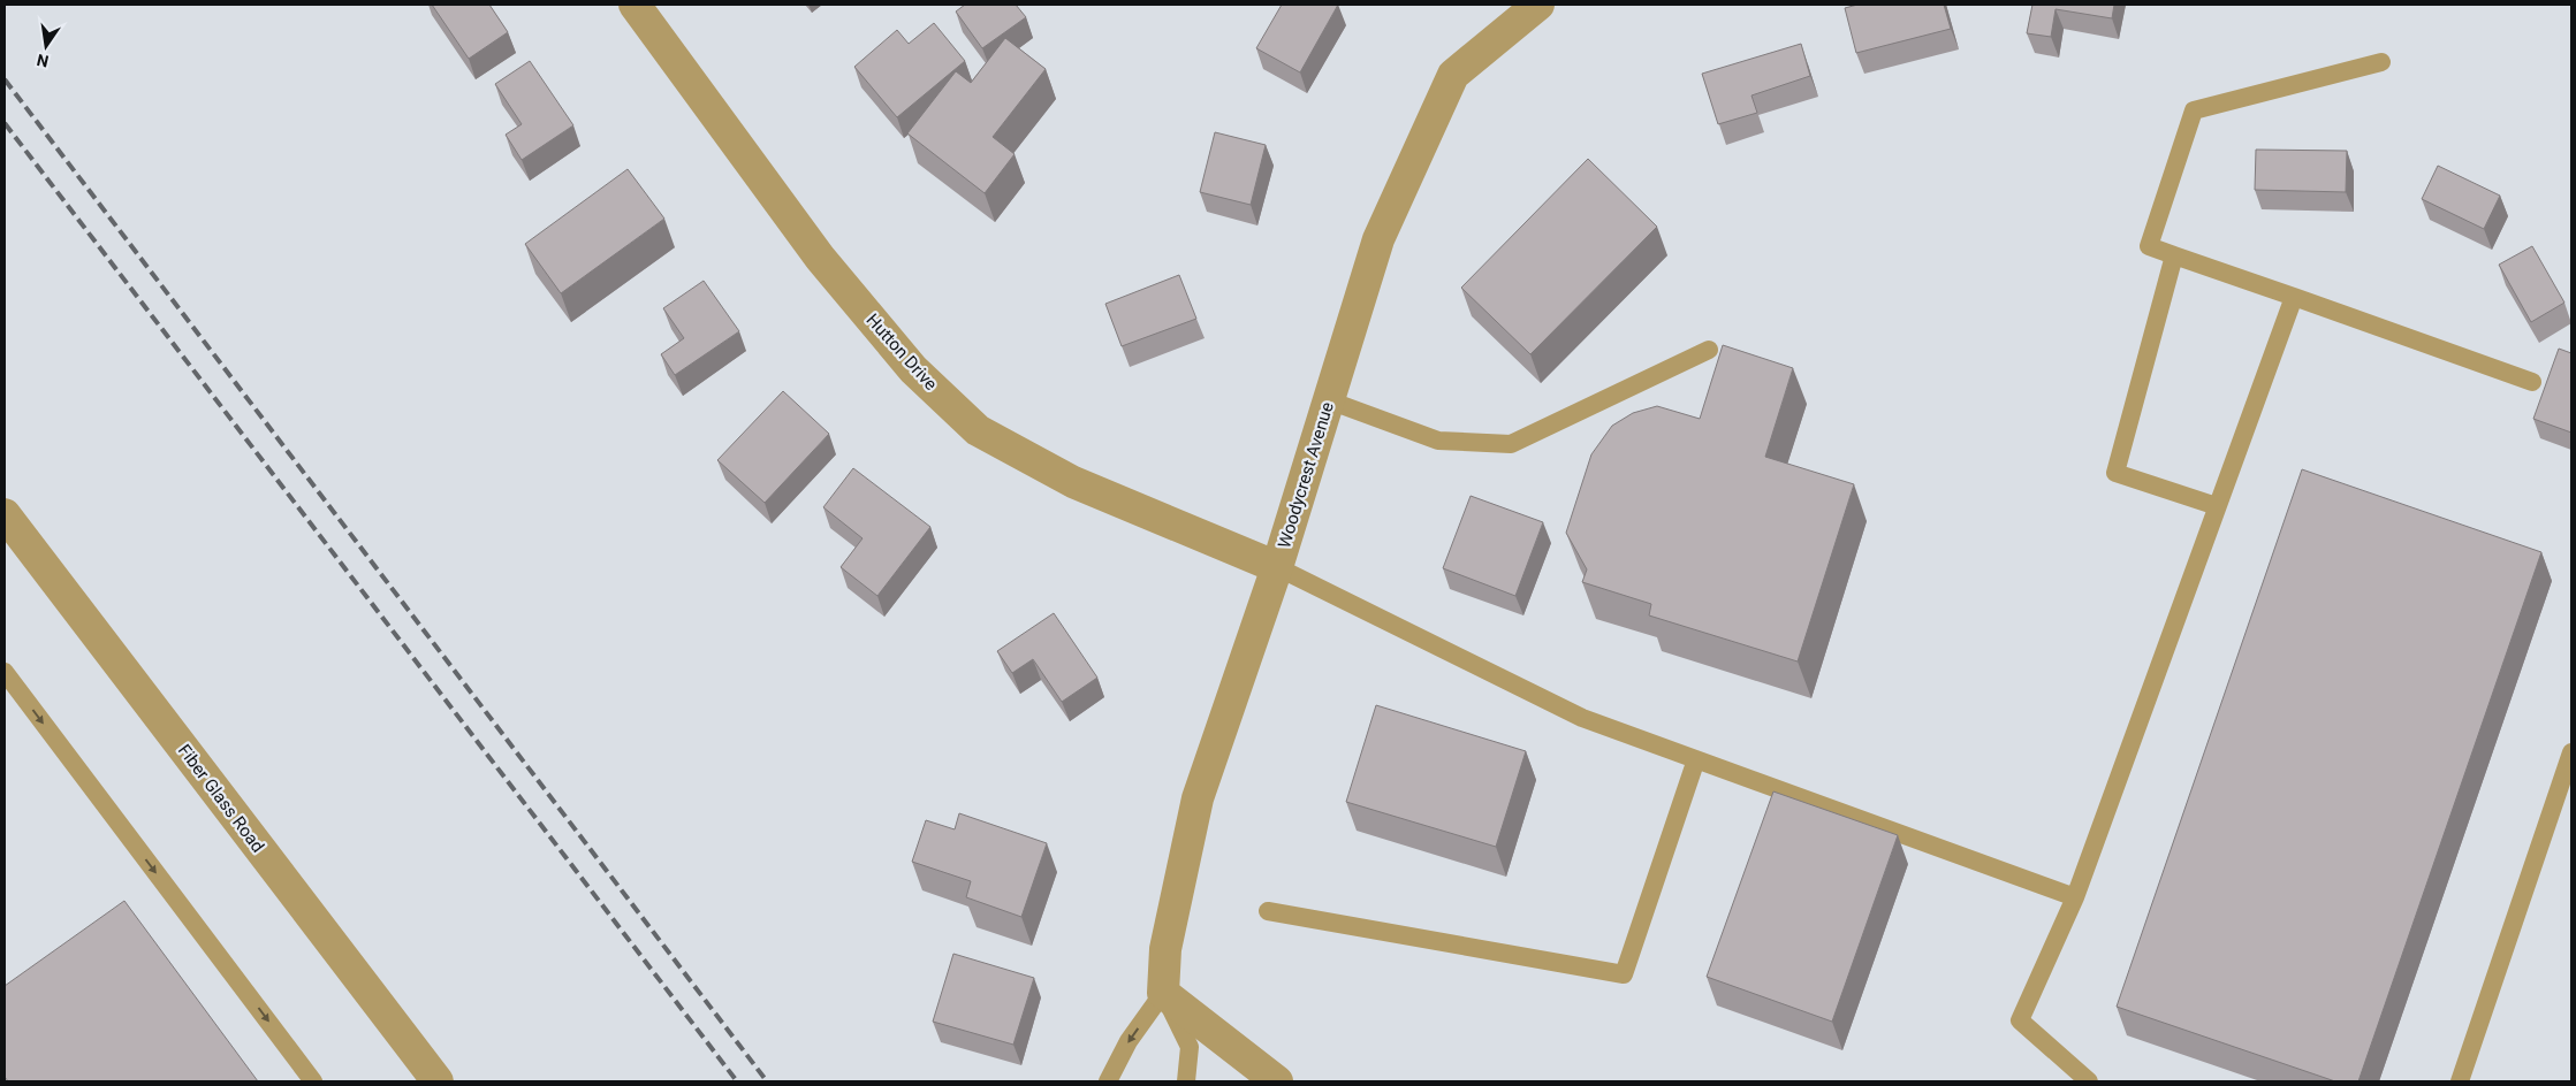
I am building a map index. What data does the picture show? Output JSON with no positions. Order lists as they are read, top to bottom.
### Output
{
  "streets": {
    "street": ["Hutton Drive", "Woodycrest Avenue", "Fiber Glass Road"]
  },
  "crossings": [
    ["Hutton Drive", "Woodycrest Avenue"]
  ],
  "north": "bottom"
}
